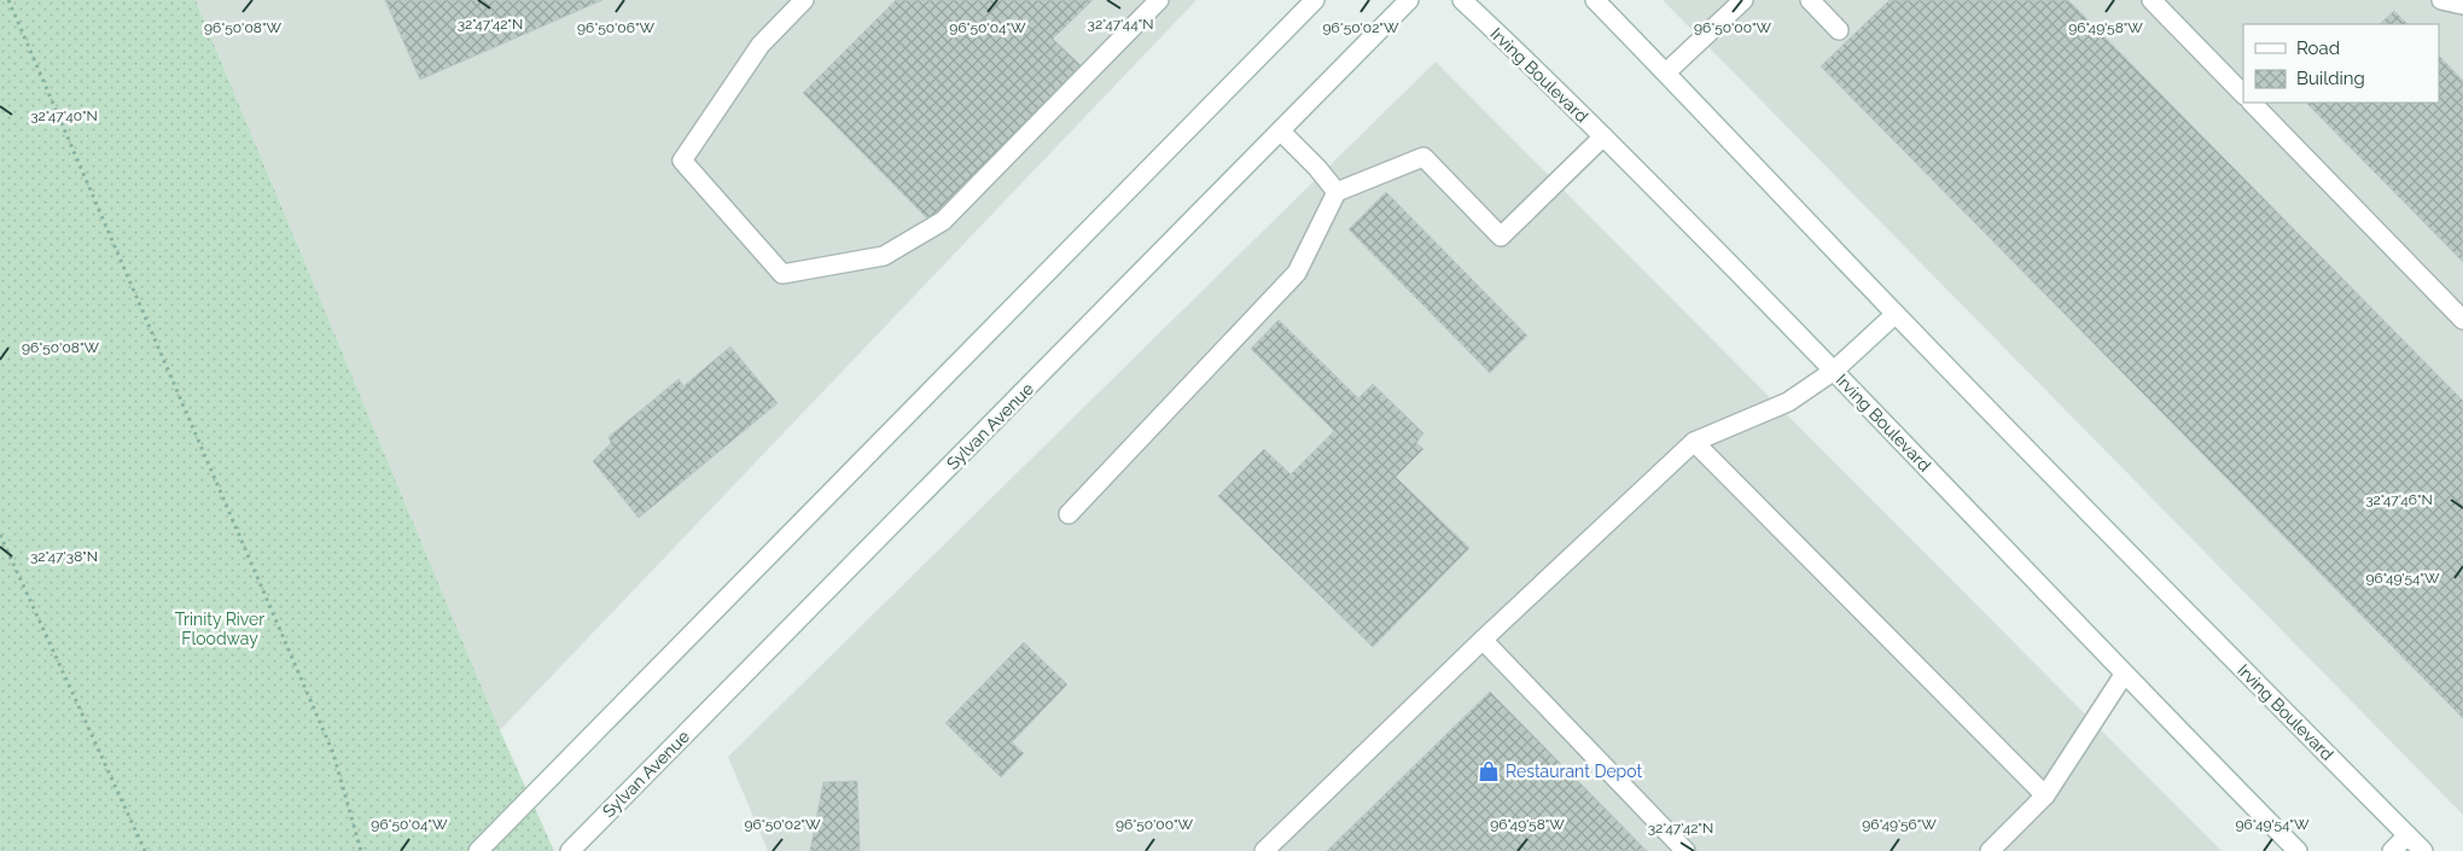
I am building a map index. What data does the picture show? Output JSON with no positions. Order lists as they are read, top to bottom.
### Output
{
  "streets": {
    "main road": ["Irving Boulevard", "Sylvan Avenue"]
  },
  "parks": ["Trinity River Floodway"],
  "places": {
    "shop": ["Restaurant Depot"]
  },
  "legend": ["Road", "Building"],
  "coordinates": [
    "32°47'42\"N",
    "32°47'44\"N",
    "96°50'08\"W",
    "96°50'06\"W",
    "96°50'04\"W",
    "96°50'02\"W",
    "96°50'00\"W",
    "96°49'58\"W",
    "32°47'40\"N",
    "32°47'46\"N",
    "32°47'38\"N",
    "96°49'54\"W",
    "96°49'56\"W"
  ]
}
